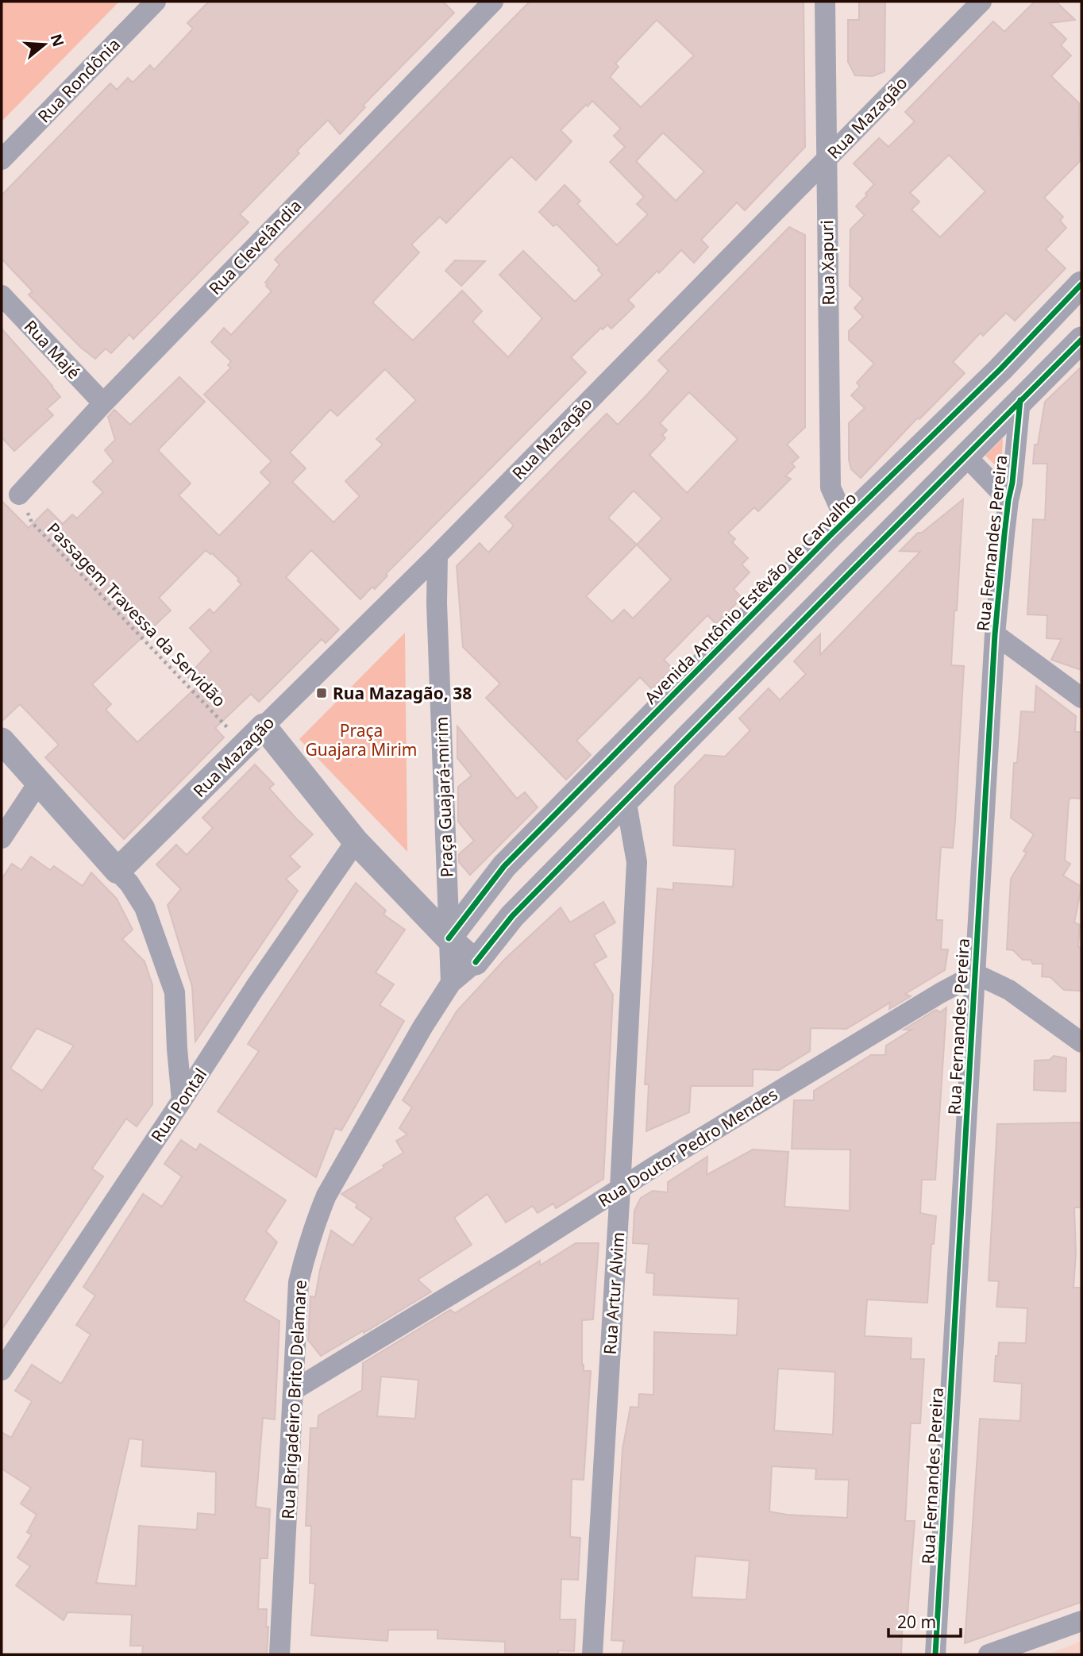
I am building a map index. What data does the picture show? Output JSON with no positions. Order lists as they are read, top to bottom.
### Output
{
  "streets": {
    "street": [
      "Rua Rondônia",
      "Rua Mazagão",
      "Rua Clevelândia",
      "Rua Xapuri",
      "Rua Majé",
      "Rua Fernandes Pereira",
      "Avenida Antônio Estêvão de Carvalho",
      "Praça Guajará-mirim",
      "Rua Pontal",
      "Rua Doutor Pedro Mendes",
      "Rua Artur Alvim",
      "Rua Brigadeiro Brito Delamare"
    ],
    "path": ["Passagem Travessa da Servidão"]
  },
  "crossings": [
    ["Rua Mazagão", "Rua Xapuri"],
    ["Rua Mazagão", "Passagem Travessa da Servidão"],
    ["Rua Mazagão", "Praça Guajará-mirim"],
    ["Rua Clevelândia", "Rua Majé"],
    ["Rua Clevelândia", "Passagem Travessa da Servidão"],
    ["Rua Xapuri", "Avenida Antônio Estêvão de Carvalho"],
    ["Rua Fernandes Pereira", "Rua Doutor Pedro Mendes"],
    ["Avenida Antônio Estêvão de Carvalho", "Praça Guajará-mirim"],
    ["Rua Doutor Pedro Mendes", "Rua Artur Alvim"],
    ["Rua Doutor Pedro Mendes", "Rua Brigadeiro Brito Delamare"]
  ],
  "parks": ["Praça Guajara Mirim"],
  "places": {
    "transit": ["Rua Mazagão, 38"]
  },
  "scale_bar": "20 m",
  "north": "right"
}
